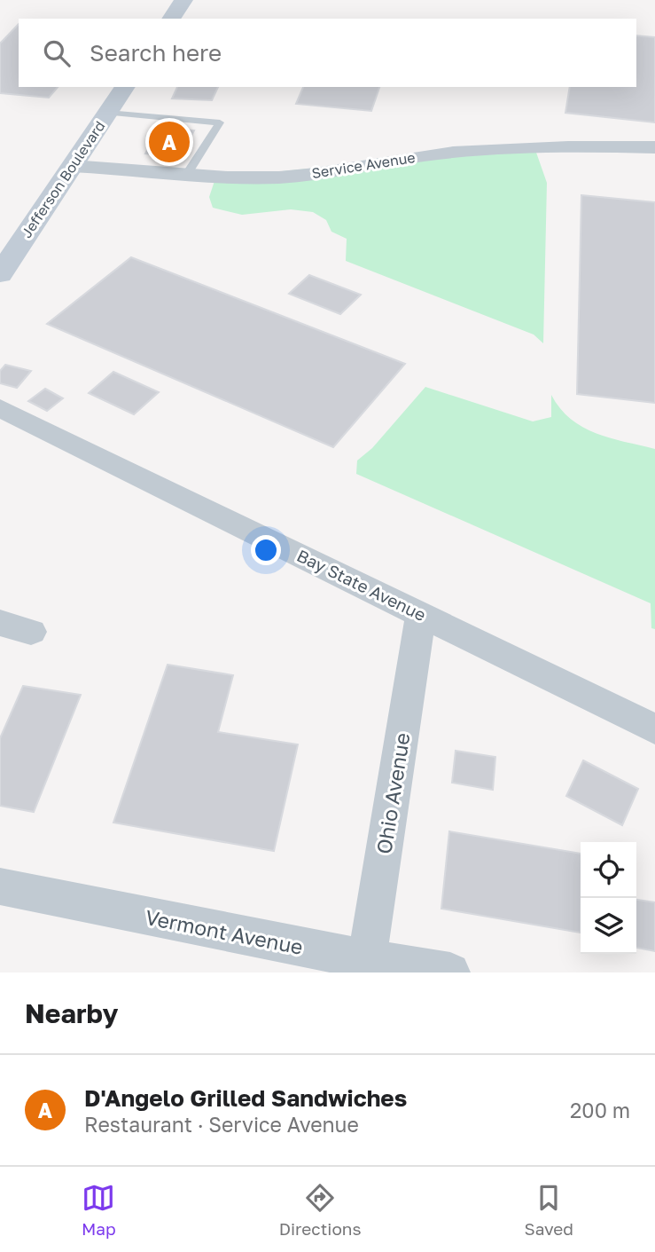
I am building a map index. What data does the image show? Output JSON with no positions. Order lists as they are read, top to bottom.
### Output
{
  "streets": {
    "main road": ["Jefferson Boulevard"],
    "street": [
      "Service Avenue",
      "Bay State Avenue",
      "Ohio Avenue",
      "Vermont Avenue"
    ]
  },
  "crossings": [
    ["Service Avenue", "Jefferson Boulevard"],
    ["Bay State Avenue", "Ohio Avenue"],
    ["Ohio Avenue", "Vermont Avenue"]
  ],
  "page": {
    "search": "Search here",
    "pins": "A",
    "heading": "Nearby",
    "list": [
      {
        "mark": "A",
        "name": "D'Angelo Grilled Sandwiches",
        "note": "Restaurant · Service Avenue",
        "value": "200 m"
      }
    ],
    "nav": ["Map", "Directions", "Saved"]
  }
}
